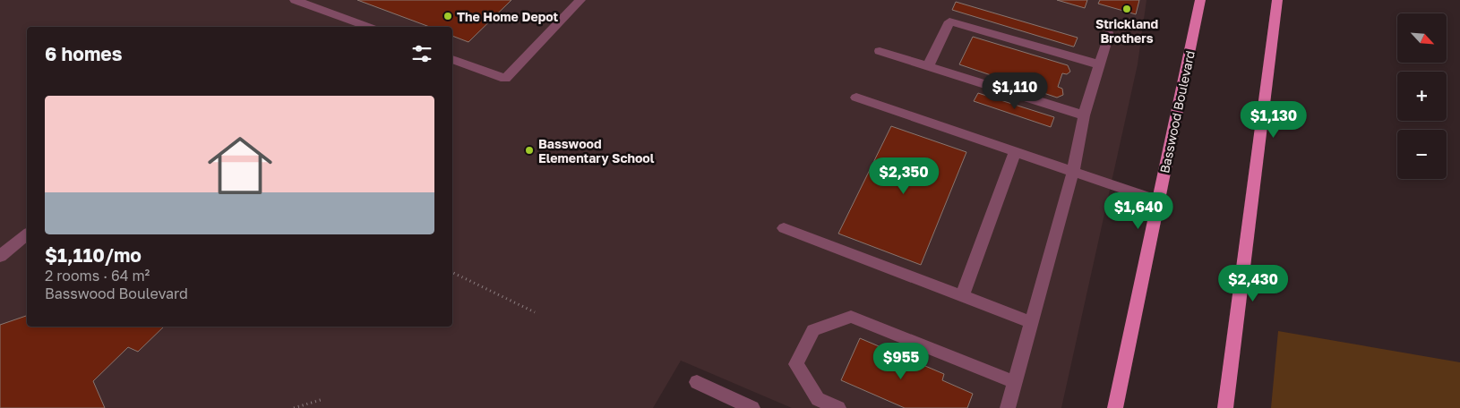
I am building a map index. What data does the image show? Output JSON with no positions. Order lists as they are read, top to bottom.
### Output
{
  "streets": {
    "main road": ["Basswood Boulevard"]
  },
  "places": ["Strickland Brothers", "The Home Depot", "Basswood Elementary School"],
  "north": "bottom right",
  "page": {
    "map_buttons": ["+", "−"],
    "heading": "6 homes",
    "price": [
      "$1,110",
      "$1,130",
      "$2,350",
      "$1,640",
      "$2,430",
      "$955"
    ],
    "list": [
      {
        "name": "$1,110/mo",
        "note": "2 rooms · 64 m² · Basswood Boulevard"
      }
    ]
  }
}
